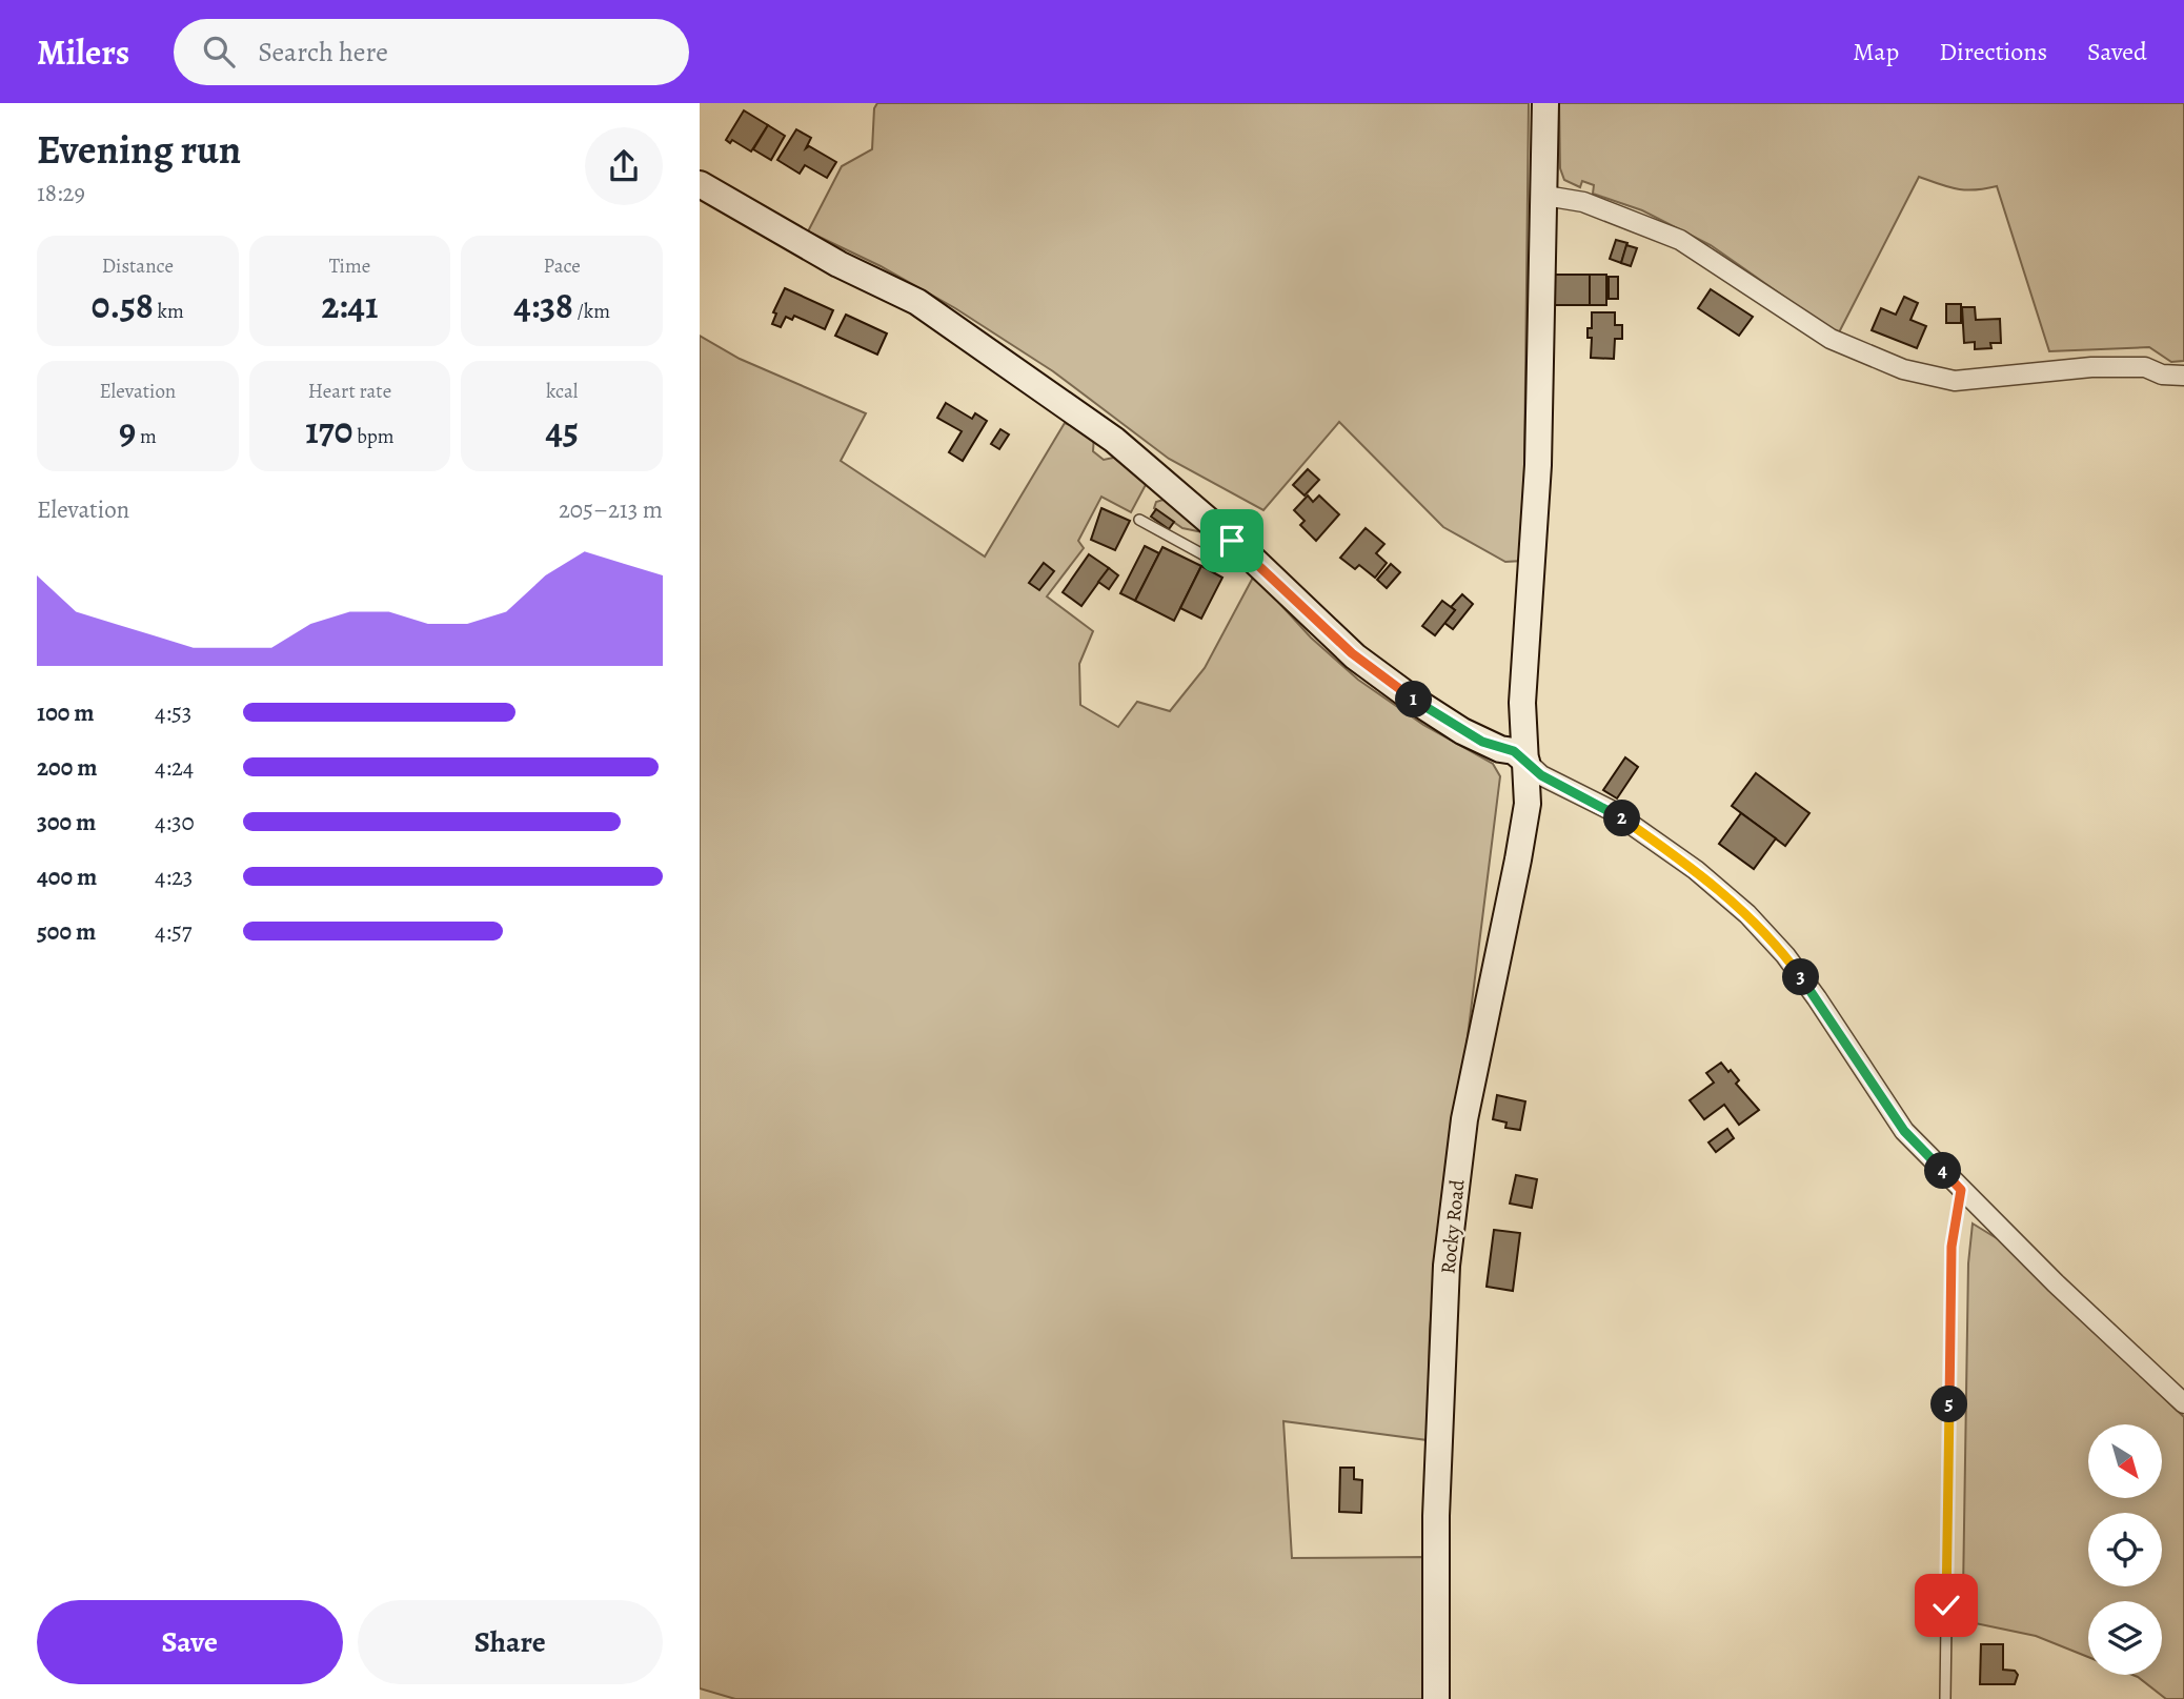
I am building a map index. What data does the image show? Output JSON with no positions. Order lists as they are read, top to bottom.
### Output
{
  "streets": {
    "street": ["Rocky Road"]
  },
  "north": "bottom right",
  "page": {
    "header": "Milers",
    "search": "Search here",
    "nav": ["Map", "Directions", "Saved"],
    "heading": ["Evening run", "18:29"],
    "stats": [
      ["Distance", "0.58 km"],
      ["Time", "2:41"],
      ["Pace", "4:38 /km"],
      ["Elevation", "9 m"],
      ["Heart rate", "170 bpm"],
      ["kcal", "45"]
    ],
    "chart": ["Elevation", "205–213 m"],
    "pins": [
      "1",
      "2",
      "3",
      "4",
      "5"
    ],
    "list": [
      {
        "name": "100 m",
        "note": "4:53"
      },
      {
        "name": "200 m",
        "note": "4:24"
      },
      {
        "name": "300 m",
        "note": "4:30"
      },
      {
        "name": "400 m",
        "note": "4:23"
      },
      {
        "name": "500 m",
        "note": "4:57"
      }
    ],
    "buttons": ["Save", "Share"]
  }
}
